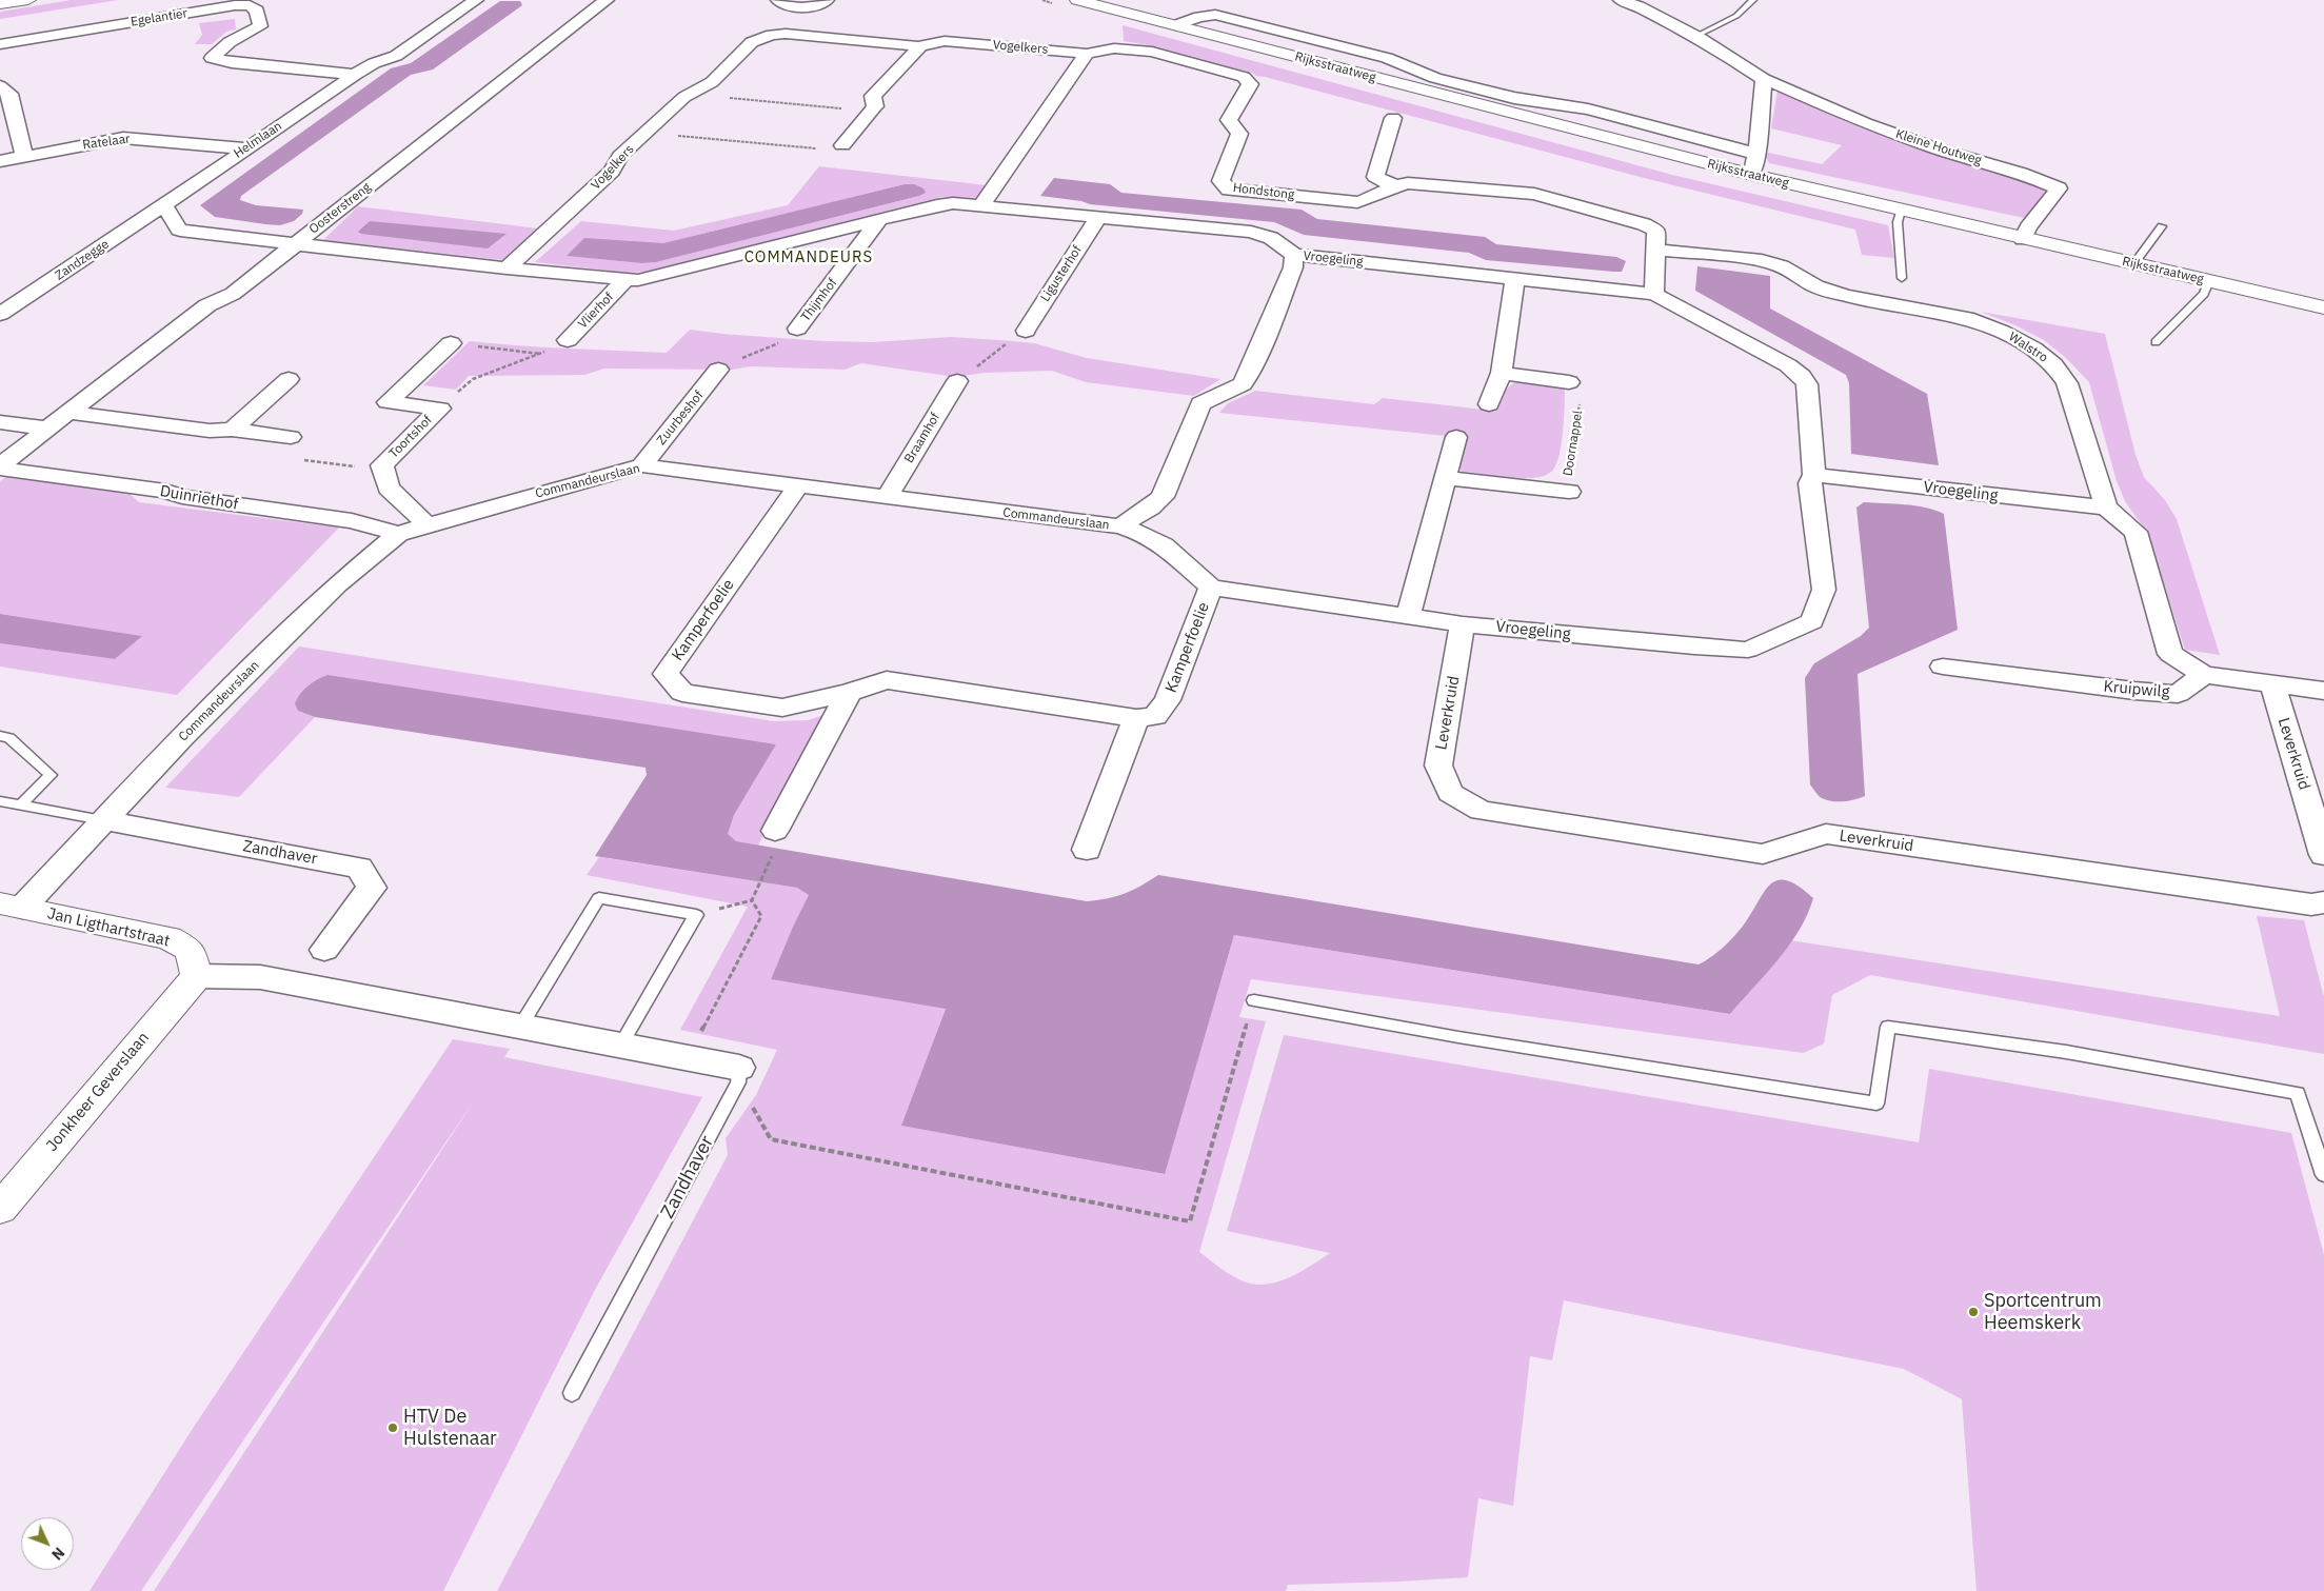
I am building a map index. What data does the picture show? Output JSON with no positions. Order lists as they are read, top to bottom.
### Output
{
  "streets": {
    "main road": ["Rijksstraatweg", "Jan Ligthartstraat", "Jonkheer Geverslaan"],
    "street": [
      "Egelantier",
      "Vogelkers",
      "Helmlaan",
      "Ratelaar",
      "Kleine Houtweg",
      "Hondstong",
      "Oosterstreng",
      "Vroegeling",
      "Zandzegge",
      "Ligusterhof",
      "Thijmhof",
      "Vlierhof",
      "Walstro",
      "Zuurbeshof",
      "Toortshof",
      "Braamhof",
      "Doornappel",
      "Commandeurslaan",
      "Duinriethof",
      "Kamperfoelie",
      "Kruipwilg",
      "Leverkruid",
      "Zandhaver"
    ]
  },
  "crossings": [
    ["Egelantier", "Helmlaan"],
    ["Vogelkers", "Hondstong"],
    ["Rijksstraatweg", "Kleine Houtweg"],
    ["Helmlaan", "Ratelaar"],
    ["Helmlaan", "Zandzegge"],
    ["Hondstong", "Walstro"],
    ["Oosterstreng", "Duinriethof"],
    ["Vroegeling", "Walstro"],
    ["Vroegeling", "Commandeurslaan"],
    ["Vroegeling", "Kamperfoelie"],
    ["Vroegeling", "Leverkruid"],
    ["Zuurbeshof", "Commandeurslaan"],
    ["Toortshof", "Commandeurslaan"],
    ["Braamhof", "Commandeurslaan"],
    ["Commandeurslaan", "Duinriethof"],
    ["Commandeurslaan", "Kamperfoelie"],
    ["Commandeurslaan", "Zandhaver"],
    ["Commandeurslaan", "Jan Ligthartstraat"],
    ["Jan Ligthartstraat", "Jonkheer Geverslaan"]
  ],
  "districts": ["COMMANDEURS"],
  "places": ["Sportcentrum Heemskerk", "HTV De Hulstenaar"],
  "north": "bottom right"
}
